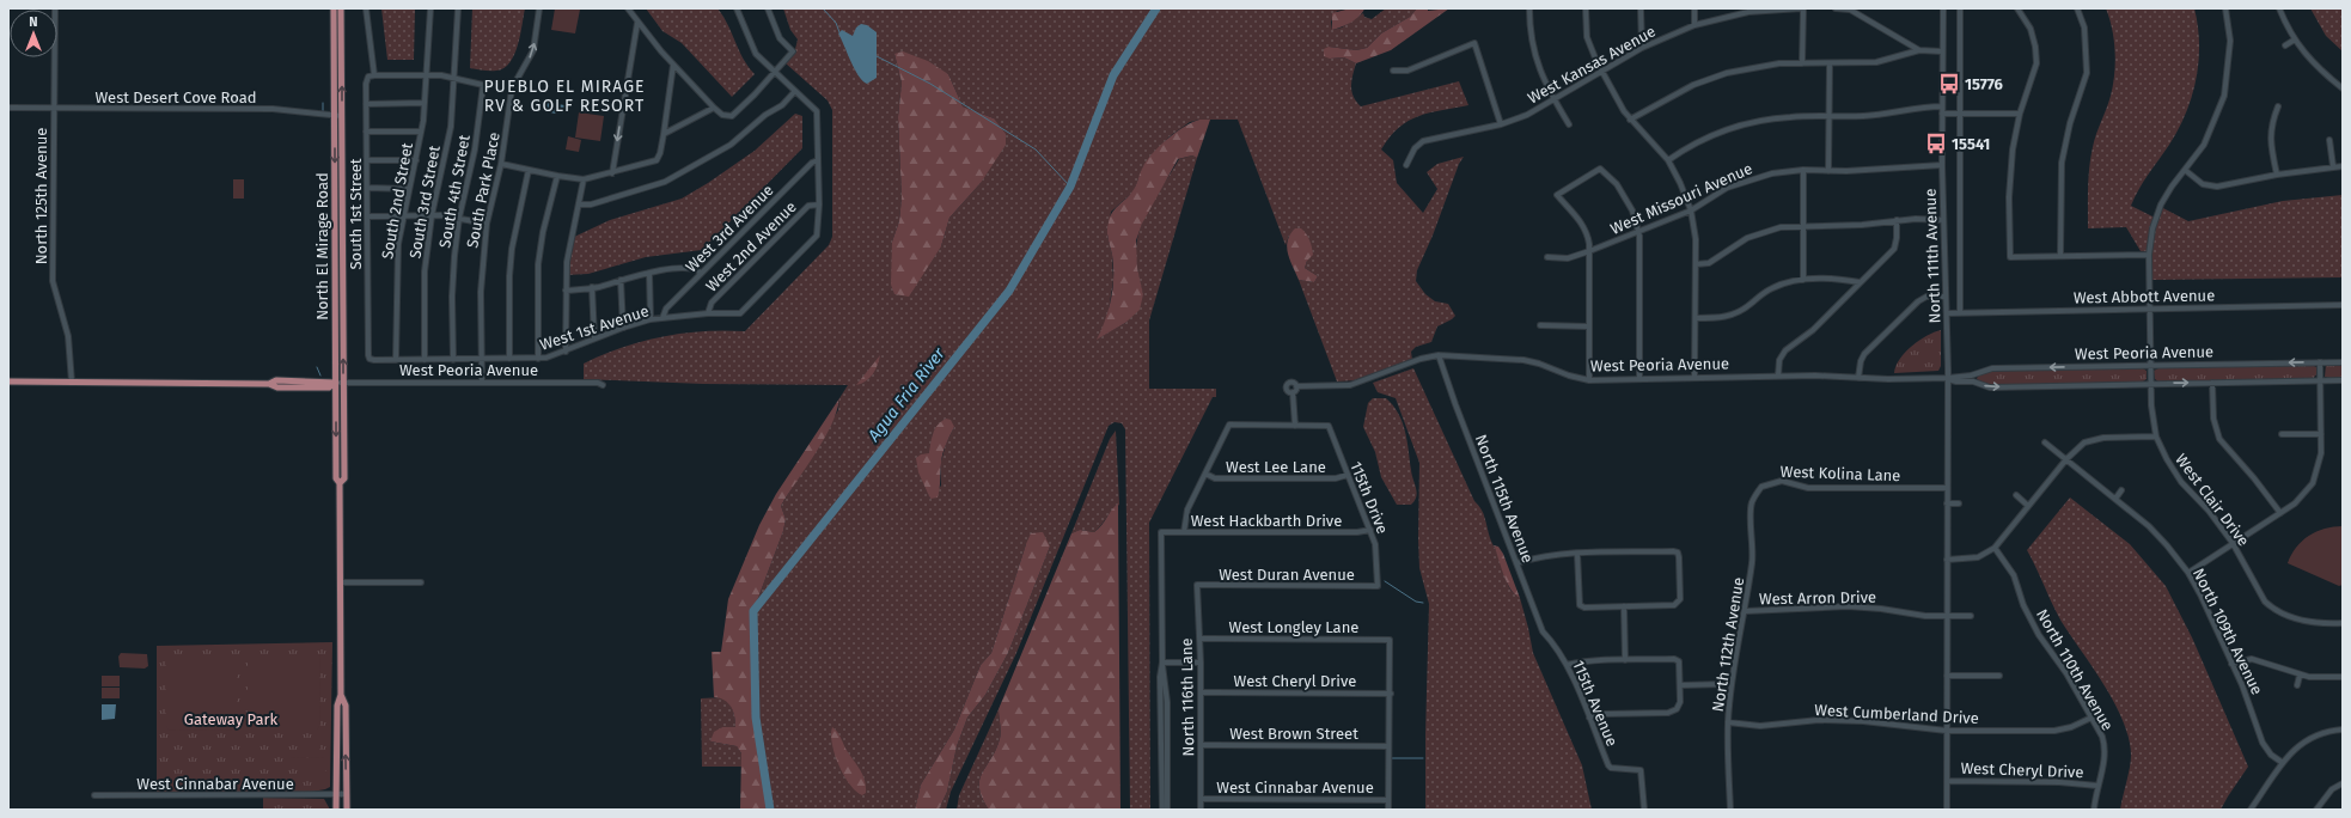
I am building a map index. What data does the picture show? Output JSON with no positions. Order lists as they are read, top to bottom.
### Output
{
  "streets": {
    "main road": ["North El Mirage Road", "West Peoria Avenue"],
    "street": [
      "West Kansas Avenue",
      "West Desert Cove Road",
      "South Park Place",
      "South 4th Street",
      "North 125th Avenue",
      "West Missouri Avenue",
      "South 2nd Street",
      "South 3rd Street",
      "South 1st Street",
      "West 3rd Avenue",
      "West 2nd Avenue",
      "North 111th Avenue",
      "West Abbott Avenue",
      "West 1st Avenue",
      "West Lee Lane",
      "West Kolina Lane",
      "115th Drive",
      "North 115th Avenue",
      "West Clair Drive",
      "West Hackbarth Drive",
      "West Duran Avenue",
      "West Arron Drive",
      "West Longley Lane",
      "North 109th Avenue",
      "North 112th Avenue",
      "North 110th Avenue",
      "West Cheryl Drive",
      "North 116th Lane",
      "115th Avenue",
      "West Cumberland Drive",
      "West Brown Street",
      "West Cinnabar Avenue"
    ]
  },
  "crossings": [
    ["West Desert Cove Road", "North 125th Avenue"],
    ["West Desert Cove Road", "North El Mirage Road"],
    ["South Park Place", "West 1st Avenue"],
    ["South Park Place", "West Peoria Avenue"],
    ["South 4th Street", "South 3rd Street"],
    ["South 4th Street", "West 1st Avenue"],
    ["North 125th Avenue", "West Peoria Avenue"],
    ["West Missouri Avenue", "North 111th Avenue"],
    ["South 2nd Street", "West 1st Avenue"],
    ["South 3rd Street", "West 1st Avenue"],
    ["South 1st Street", "West 1st Avenue"],
    ["West 3rd Avenue", "West 1st Avenue"],
    ["North El Mirage Road", "West Peoria Avenue"],
    ["North El Mirage Road", "West Cinnabar Avenue"],
    ["West 2nd Avenue", "West 1st Avenue"],
    ["North 111th Avenue", "West Abbott Avenue"],
    ["North 111th Avenue", "West Peoria Avenue"],
    ["North 111th Avenue", "West Kolina Lane"],
    ["North 111th Avenue", "West Arron Drive"],
    ["North 111th Avenue", "West Cheryl Drive"],
    ["North 111th Avenue", "West Cumberland Drive"],
    ["West Peoria Avenue", "North 115th Avenue"],
    ["West Peoria Avenue", "West Clair Drive"],
    ["West Lee Lane", "115th Drive"],
    ["West Kolina Lane", "North 112th Avenue"],
    ["115th Drive", "West Hackbarth Drive"],
    ["115th Drive", "West Duran Avenue"],
    ["North 115th Avenue", "115th Avenue"],
    ["West Duran Avenue", "North 116th Lane"],
    ["West Arron Drive", "North 112th Avenue"],
    ["West Longley Lane", "West Cheryl Drive"],
    ["West Longley Lane", "North 116th Lane"],
    ["North 112th Avenue", "West Cumberland Drive"],
    ["North 110th Avenue", "West Cheryl Drive"],
    ["North 110th Avenue", "West Cumberland Drive"],
    ["West Cheryl Drive", "North 116th Lane"],
    ["North 116th Lane", "West Brown Street"],
    ["North 116th Lane", "West Cinnabar Avenue"]
  ],
  "one_way": ["South Park Place"],
  "districts": ["PUEBLO EL MIRAGE RV & GOLF RESORT"],
  "water": ["Agua Fria River"],
  "parks": ["Gateway Park"],
  "places": {
    "bus stop": ["15776", "15541"]
  },
  "north": "top"
}
